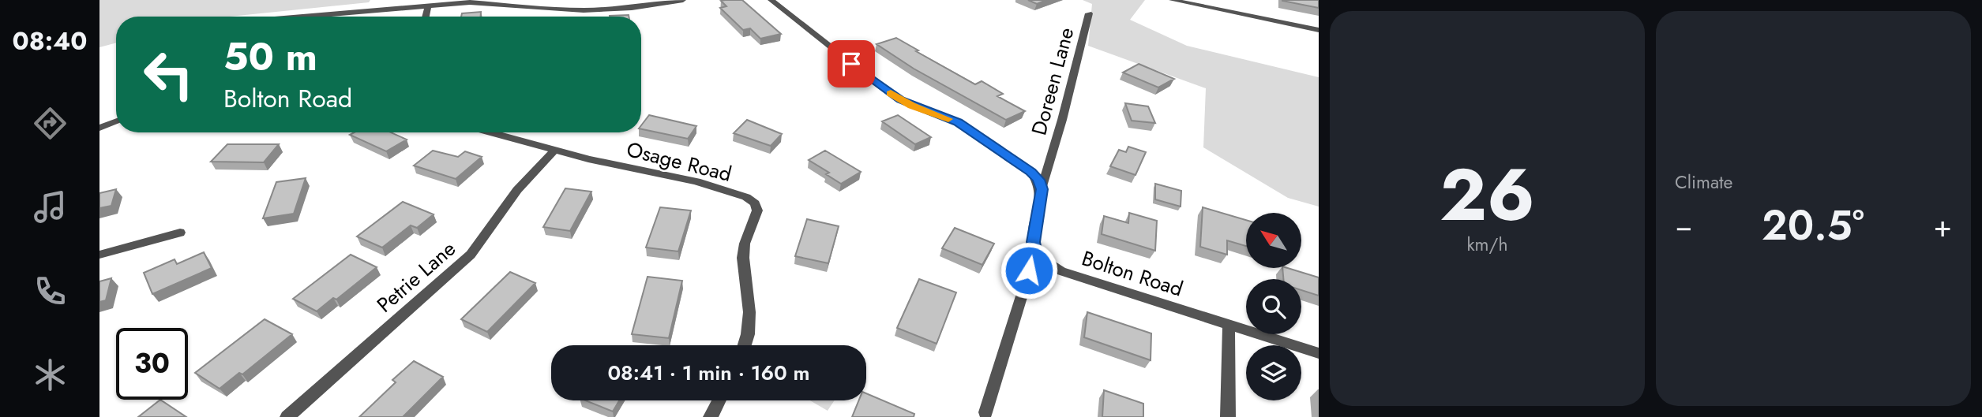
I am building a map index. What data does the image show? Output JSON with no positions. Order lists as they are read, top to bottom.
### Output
{
  "streets": {
    "street": [
      "Doreen Lane",
      "Osage Road",
      "Bolton Road",
      "Petrie Lane"
    ]
  },
  "crossings": [
    ["Osage Road", "Petrie Lane"]
  ],
  "north": "top left",
  "page": {
    "tabs": "08:40",
    "tile": [
      ["26", "km/h"],
      "Climate"
    ],
    "turn": ["50 m", "Bolton Road"],
    "heat": ["−", "20.5°", "+"],
    "limit": "30",
    "trip": "08:41 · 1 min · 160 m"
  }
}
